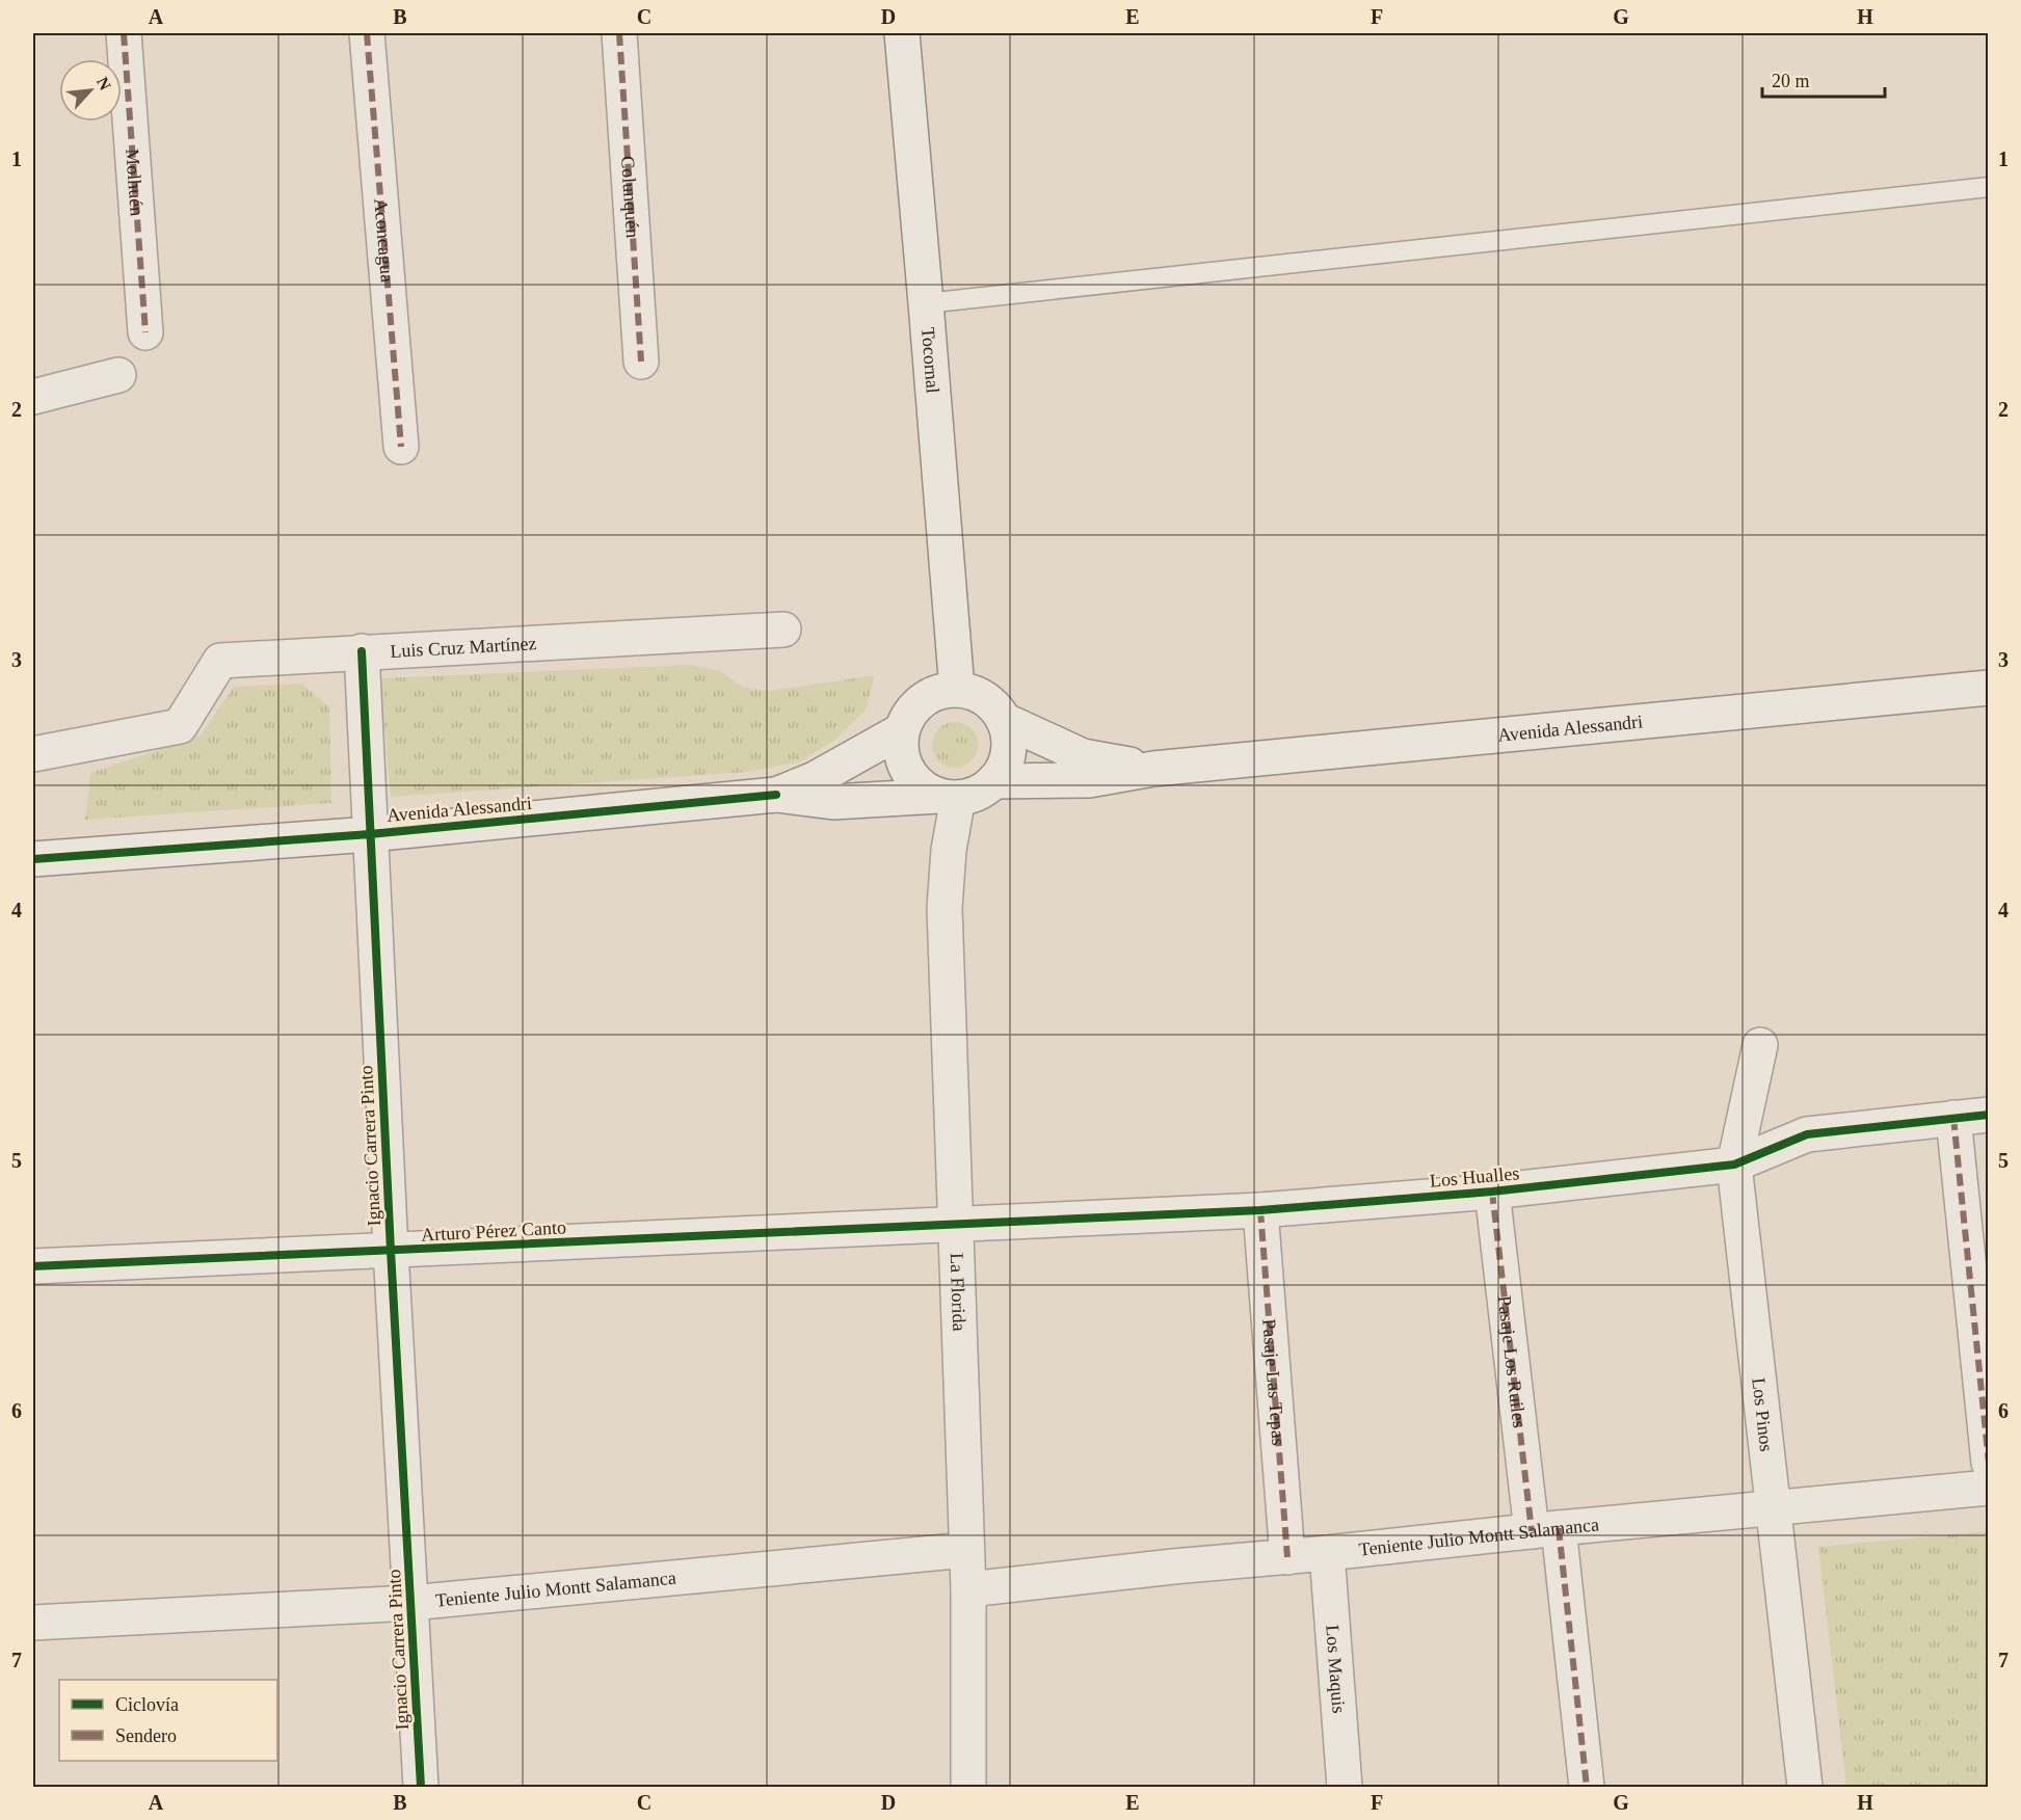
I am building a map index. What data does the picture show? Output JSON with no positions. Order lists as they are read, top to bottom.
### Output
{
  "streets": {
    "street": [
      "Molhuén",
      "Colunquén",
      "Aconcagua",
      "Tocornal",
      "Luis Cruz Martínez",
      "Avenida Alessandri",
      "Ignacio Carrera Pinto",
      "Los Hualles",
      "Arturo Pérez Canto",
      "La Florida",
      "Pasaje Los Ruiles",
      "Pasaje Las Tepas",
      "Los Pinos",
      "Teniente Julio Montt Salamanca",
      "Los Maquis"
    ]
  },
  "crossings": [
    ["Tocornal", "Avenida Alessandri"],
    ["Tocornal", "La Florida"],
    ["Luis Cruz Martínez", "Ignacio Carrera Pinto"],
    ["Avenida Alessandri", "Ignacio Carrera Pinto"],
    ["Avenida Alessandri", "La Florida"],
    ["Ignacio Carrera Pinto", "Arturo Pérez Canto"],
    ["Ignacio Carrera Pinto", "Teniente Julio Montt Salamanca"],
    ["Los Hualles", "Arturo Pérez Canto"],
    ["Los Hualles", "La Florida"],
    ["Los Hualles", "Pasaje Los Ruiles"],
    ["Los Hualles", "Pasaje Las Tepas"],
    ["Los Hualles", "Los Pinos"],
    ["Arturo Pérez Canto", "La Florida"],
    ["La Florida", "Teniente Julio Montt Salamanca"],
    ["Pasaje Los Ruiles", "Teniente Julio Montt Salamanca"],
    ["Pasaje Las Tepas", "Teniente Julio Montt Salamanca"],
    ["Los Pinos", "Teniente Julio Montt Salamanca"],
    ["Teniente Julio Montt Salamanca", "Los Maquis"]
  ],
  "legend": ["Ciclovía", "Sendero"],
  "scale_bar": "20 m",
  "north": "top right",
  "grid": {
    "columns": [
      "A",
      "B",
      "C",
      "D",
      "E",
      "F",
      "G",
      "H"
    ],
    "rows": [
      "1",
      "2",
      "3",
      "4",
      "5",
      "6",
      "7"
    ]
  }
}
